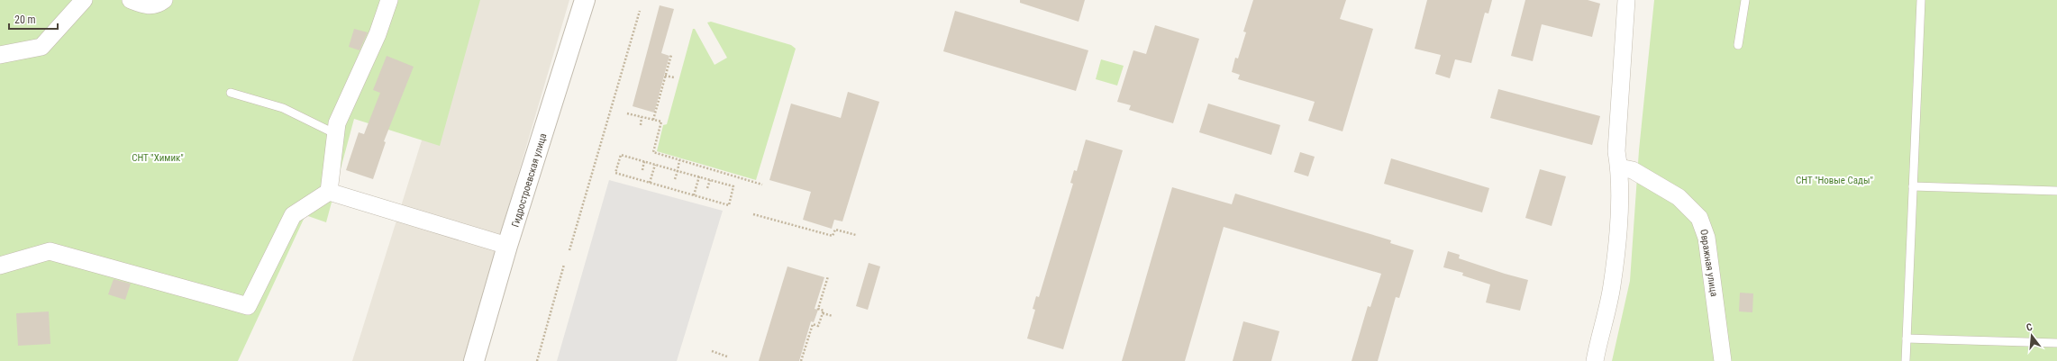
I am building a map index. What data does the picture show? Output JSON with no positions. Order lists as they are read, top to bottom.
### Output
{
  "streets": {
    "street": ["Гидростроевская улица", "Овражная улица"]
  },
  "parks": ["СНТ \"Химик\"", "СНТ \"Новые Сады\""],
  "scale_bar": "20 m",
  "north": "top"
}
